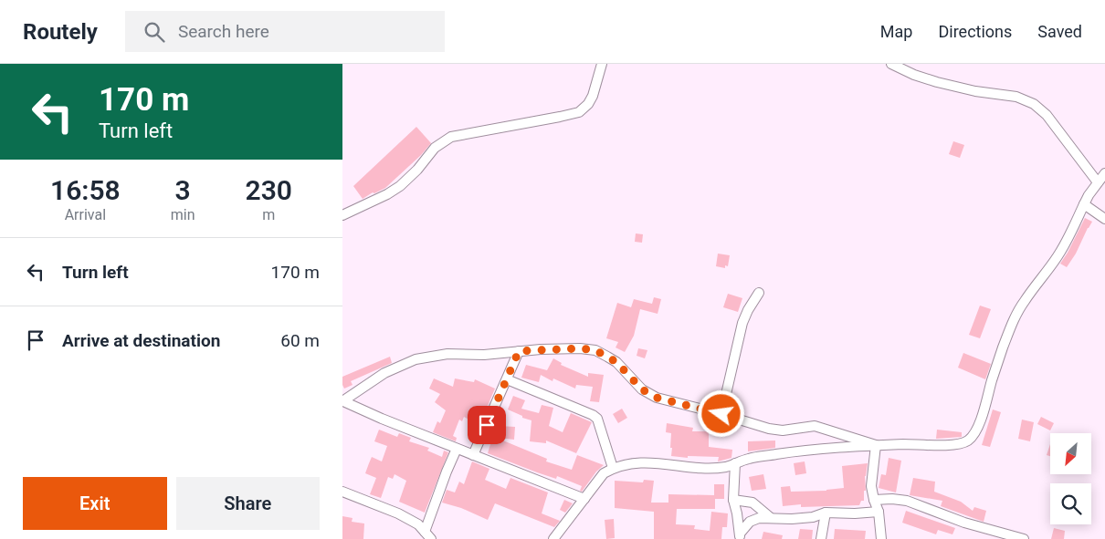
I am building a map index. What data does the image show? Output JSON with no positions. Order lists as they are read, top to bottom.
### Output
{
  "north": "bottom left",
  "page": {
    "header": "Routely",
    "search": "Search here",
    "nav": ["Map", "Directions", "Saved"],
    "turn": ["170 m", "Turn left"],
    "eta": [
      "16:58",
      "Arrival",
      "3",
      "min",
      "230",
      "m"
    ],
    "list": [
      {
        "name": "Turn left",
        "value": "170 m"
      },
      {
        "name": "Arrive at destination",
        "value": "60 m"
      }
    ],
    "buttons": ["Exit", "Share"]
  }
}
